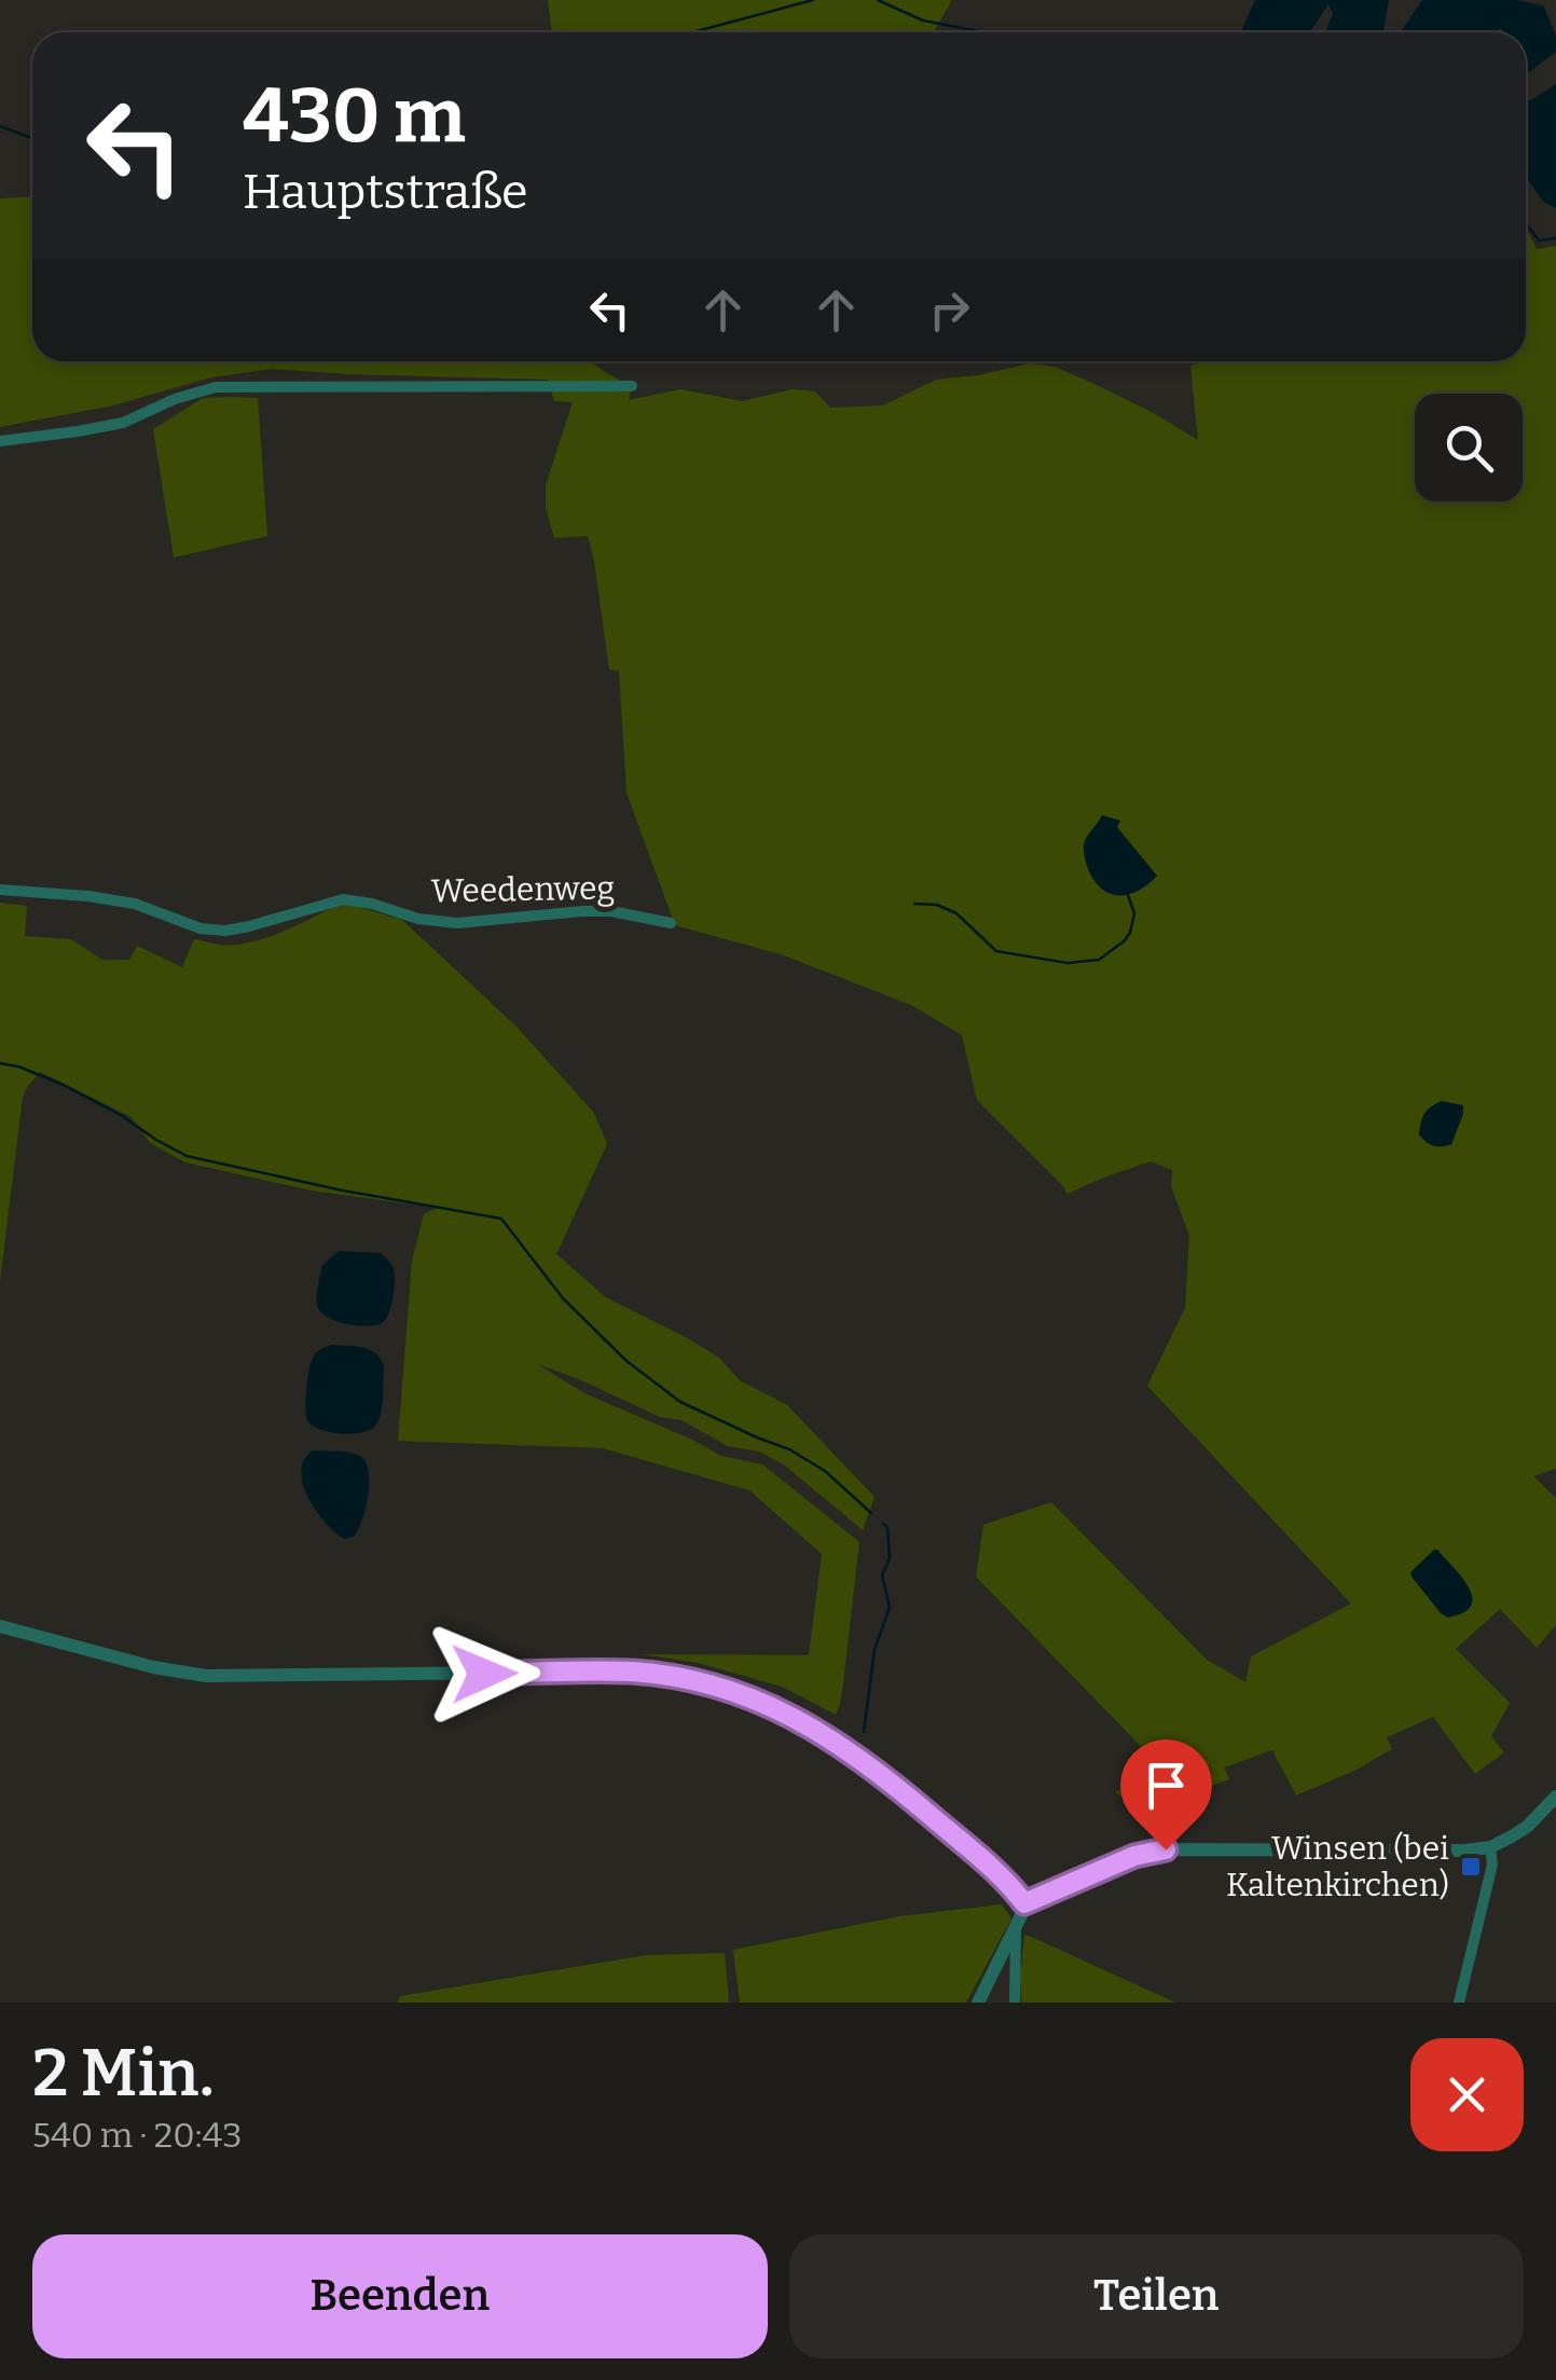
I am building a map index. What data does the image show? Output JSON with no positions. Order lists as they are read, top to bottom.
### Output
{
  "streets": {
    "street": ["Weedenweg"]
  },
  "places": {
    "transit": ["Winsen (bei Kaltenkirchen)"]
  },
  "page": {
    "turn": ["430 m", "Hauptstraße"],
    "heading": ["2 Min.", "540 m · 20:43"],
    "buttons": ["Beenden", "Teilen"]
  }
}
